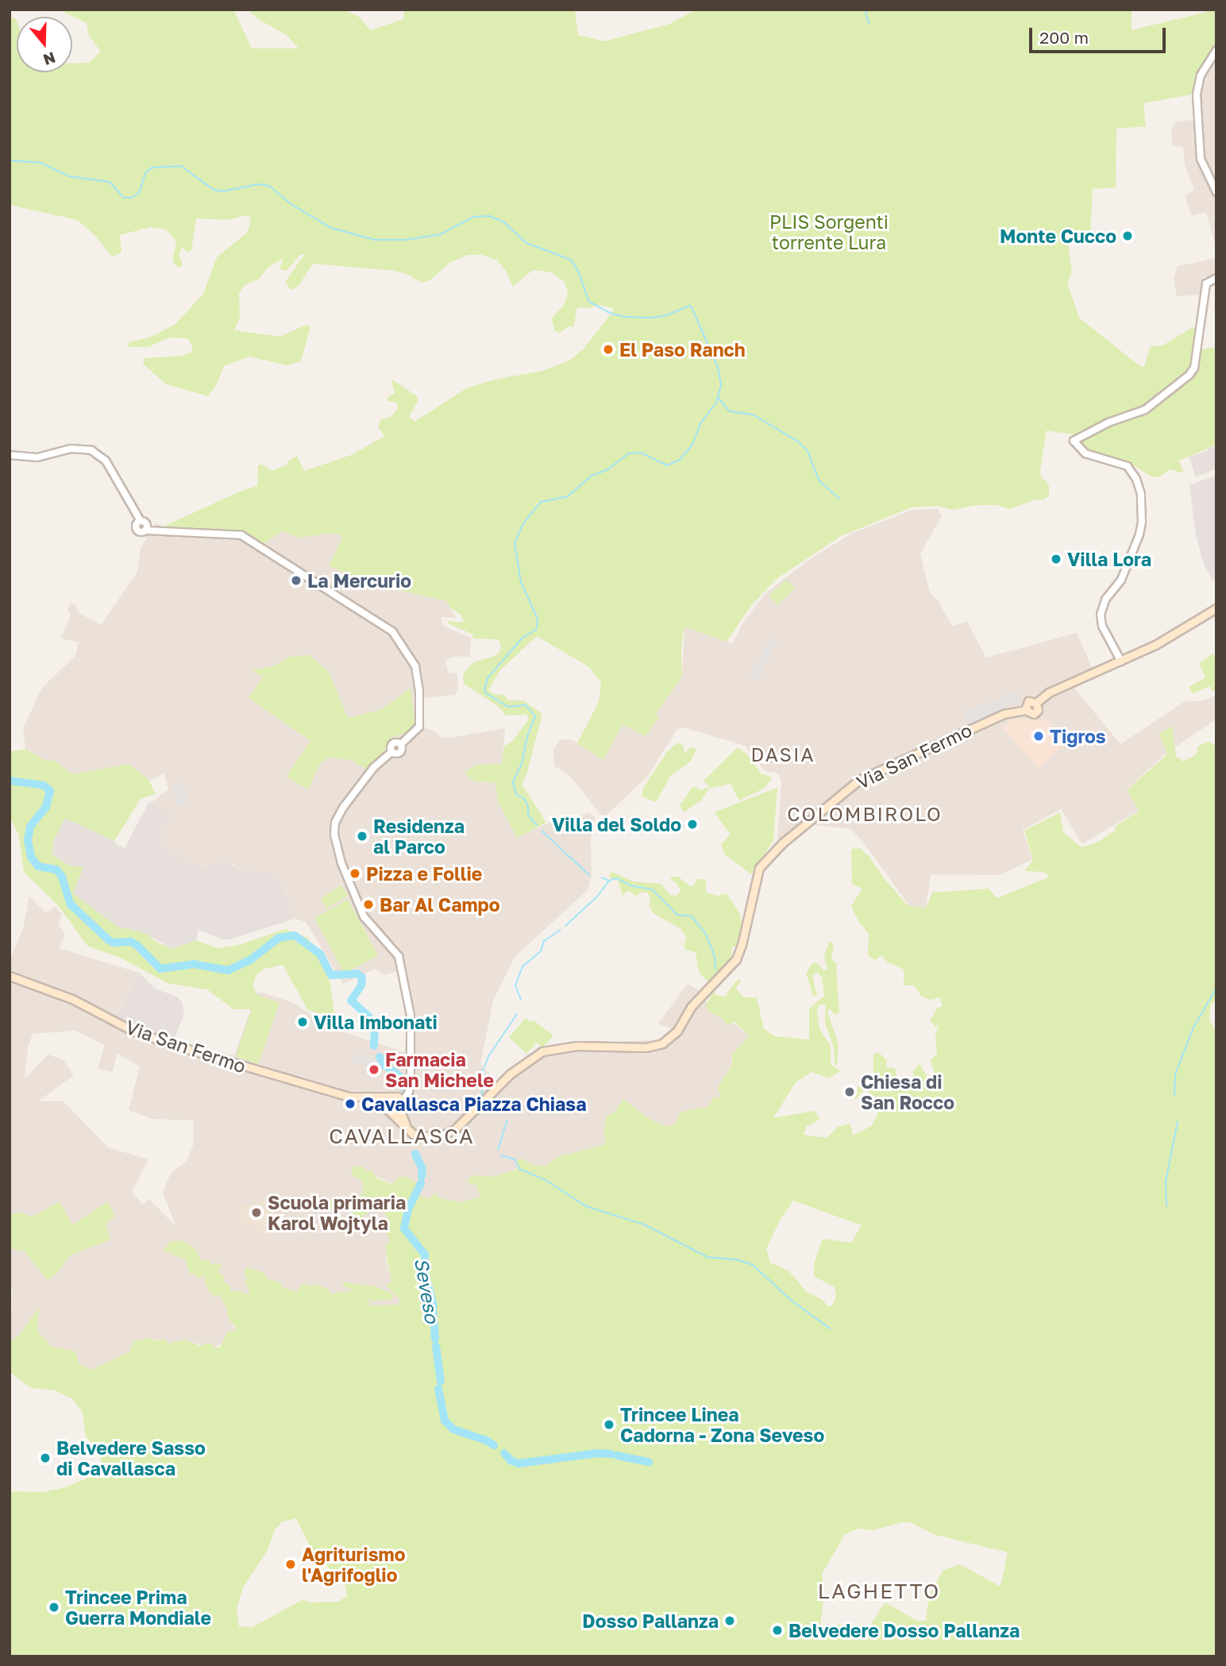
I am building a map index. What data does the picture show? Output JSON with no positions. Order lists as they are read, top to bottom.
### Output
{
  "streets": {
    "main road": ["Via San Fermo"]
  },
  "districts": [
    "DASIA",
    "COLOMBIROLO",
    "CAVALLASCA",
    "LAGHETTO"
  ],
  "water": ["Seveso"],
  "parks": ["PLIS Sorgenti torrente Lura"],
  "places": [
    "Monte Cucco",
    "El Paso Ranch",
    "Villa Lora",
    "La Mercurio",
    "Tigros",
    "Villa del Soldo",
    "Residenza al Parco",
    "Pizza e Follie",
    "Bar Al Campo",
    "Villa Imbonati",
    "Farmacia San Michele",
    "Chiesa di San Rocco",
    "Cavallasca Piazza Chiasa",
    "Scuola primaria Karol Wojtyla",
    "Trincee Linea Cadorna - Zona Seveso",
    "Belvedere Sasso di Cavallasca",
    "Agriturismo l'Agrifoglio",
    "Trincee Prima Guerra Mondiale",
    "Dosso Pallanza",
    "Belvedere Dosso Pallanza"
  ],
  "scale_bar": "200 m",
  "north": "bottom"
}
